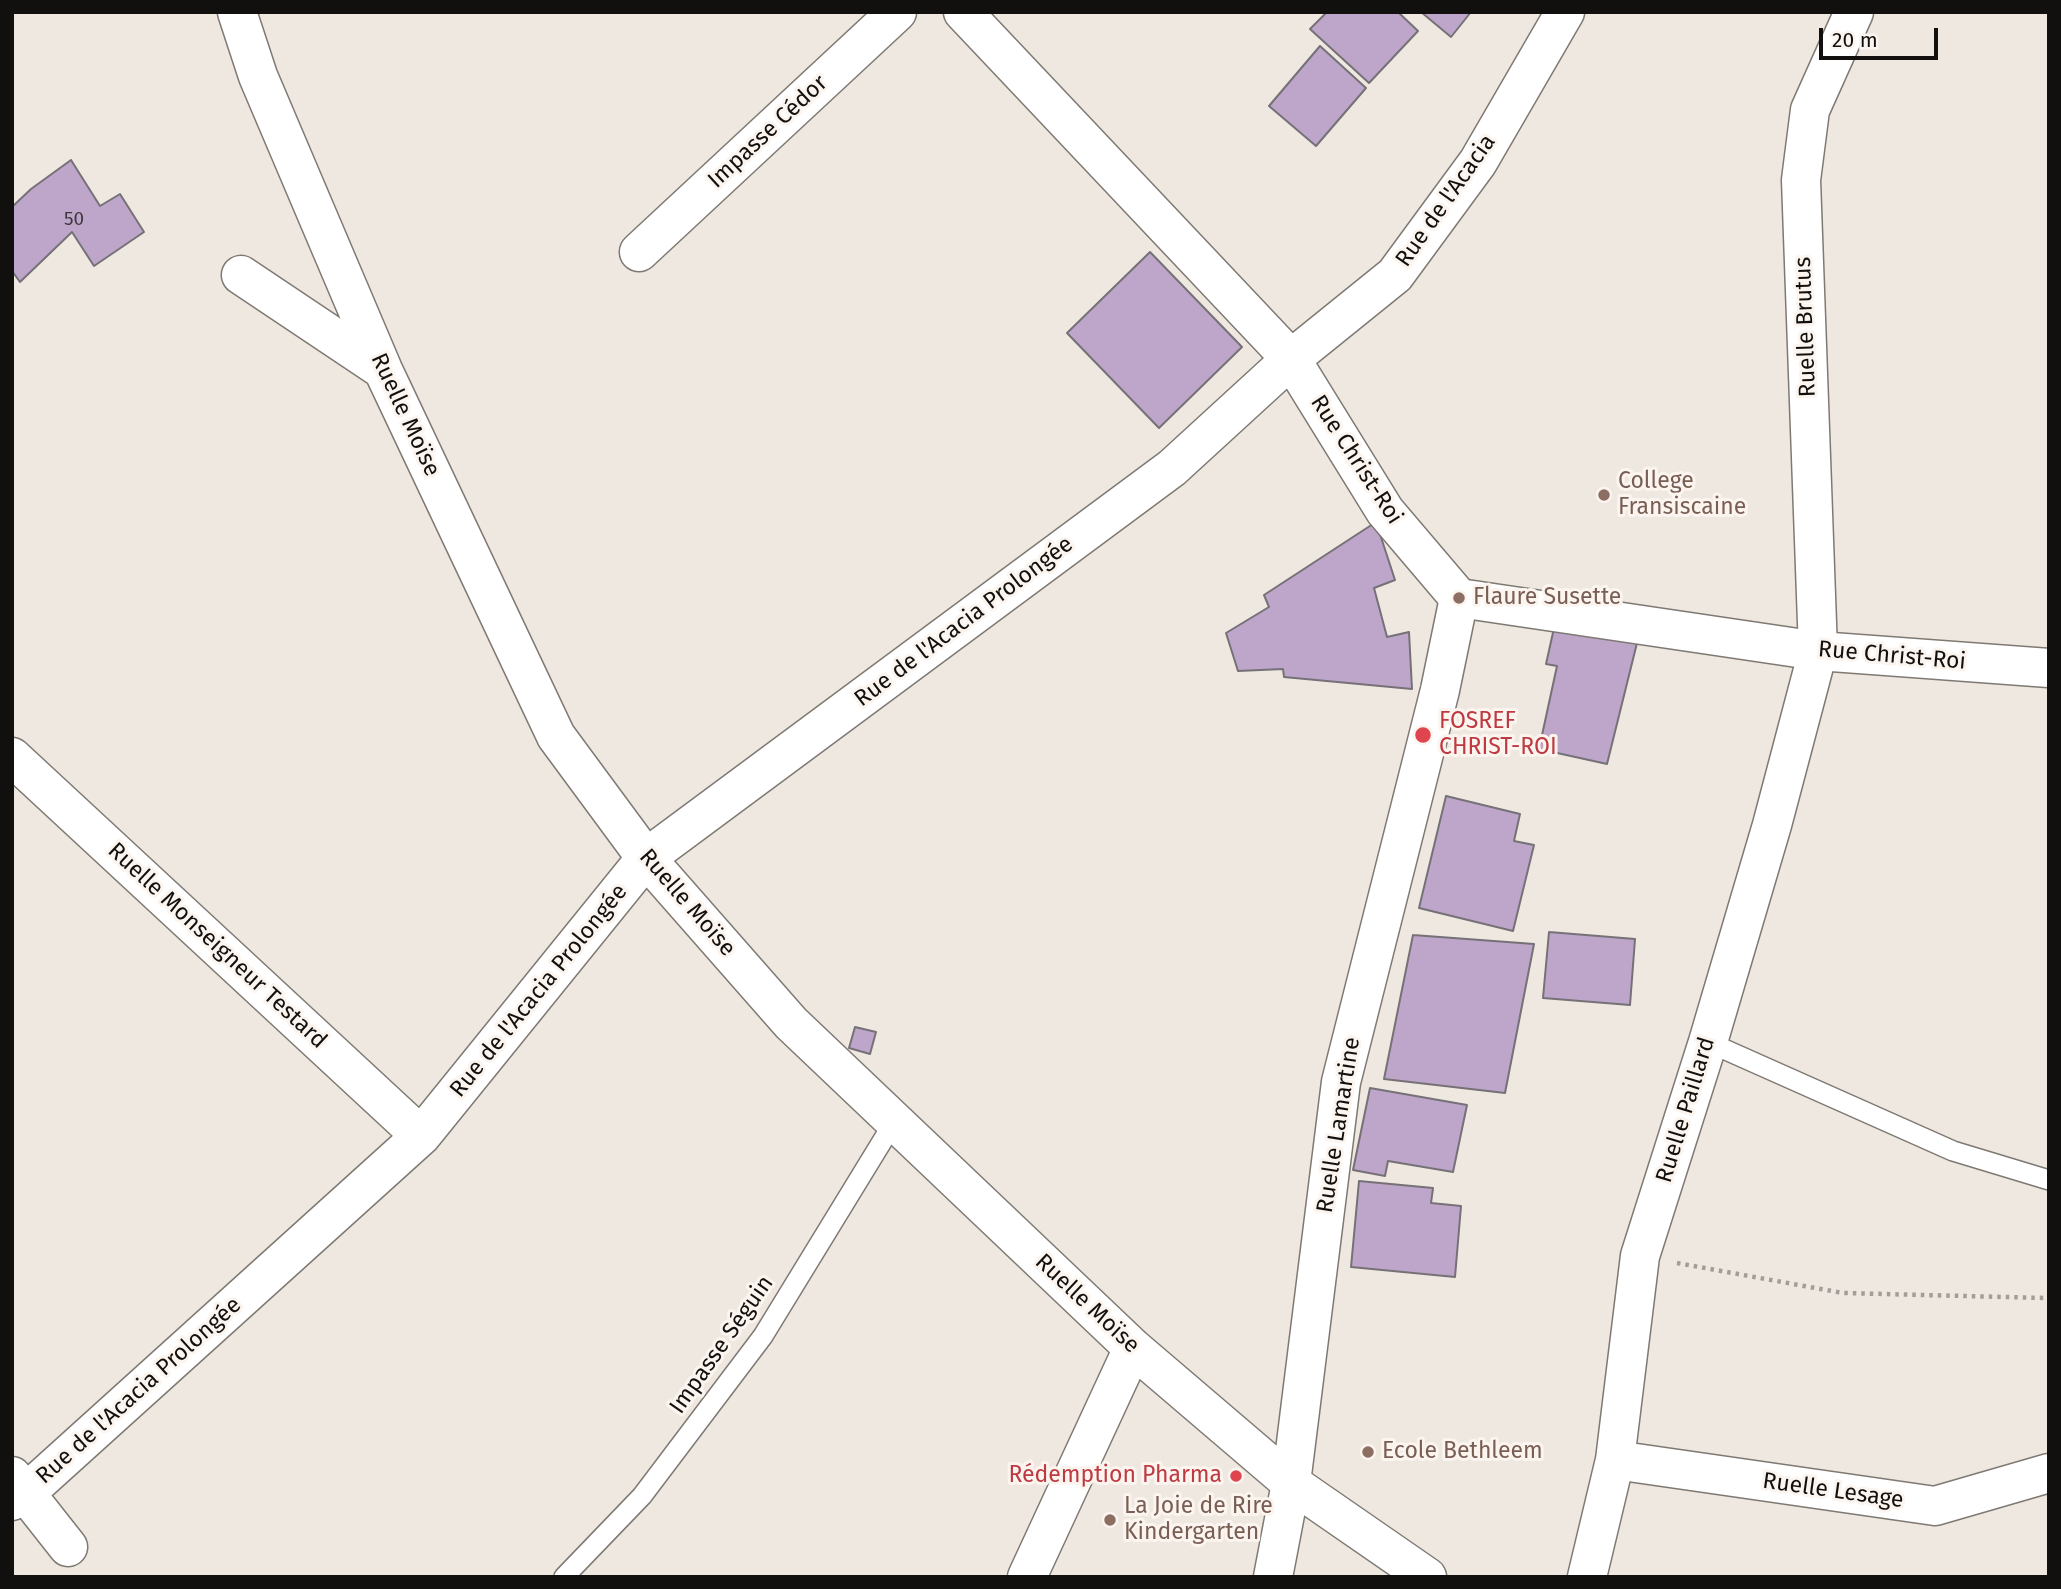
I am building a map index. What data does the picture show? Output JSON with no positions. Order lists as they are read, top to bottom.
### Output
{
  "streets": {
    "street": [
      "Impasse Cédor",
      "Rue de l'Acacia",
      "Ruelle Brutus",
      "Ruelle Moïse",
      "Rue Christ-Roi",
      "Rue de l'Acacia Prolongée",
      "Ruelle Monseigneur Testard",
      "Ruelle Paillard",
      "Ruelle Lamartine",
      "Ruelle Lesage"
    ],
    "lane": ["Impasse Séguin"]
  },
  "crossings": [
    ["Rue de l'Acacia", "Rue Christ-Roi"],
    ["Rue de l'Acacia", "Rue de l'Acacia Prolongée"],
    ["Ruelle Brutus", "Rue Christ-Roi"],
    ["Ruelle Brutus", "Ruelle Paillard"],
    ["Ruelle Moïse", "Rue de l'Acacia Prolongée"],
    ["Ruelle Moïse", "Ruelle Lamartine"],
    ["Ruelle Moïse", "Impasse Séguin"],
    ["Rue Christ-Roi", "Rue de l'Acacia Prolongée"],
    ["Rue Christ-Roi", "Ruelle Paillard"],
    ["Rue Christ-Roi", "Ruelle Lamartine"],
    ["Rue de l'Acacia Prolongée", "Ruelle Monseigneur Testard"],
    ["Ruelle Paillard", "Ruelle Lesage"]
  ],
  "places": [
    "College Fransiscaine",
    "Flaure Susette",
    "FOSREF CHRIST-ROI",
    "Ecole Bethleem",
    "Rédemption Pharma",
    "La Joie de Rire Kindergarten"
  ],
  "house_numbers": ["50"],
  "scale_bar": "20 m"
}
